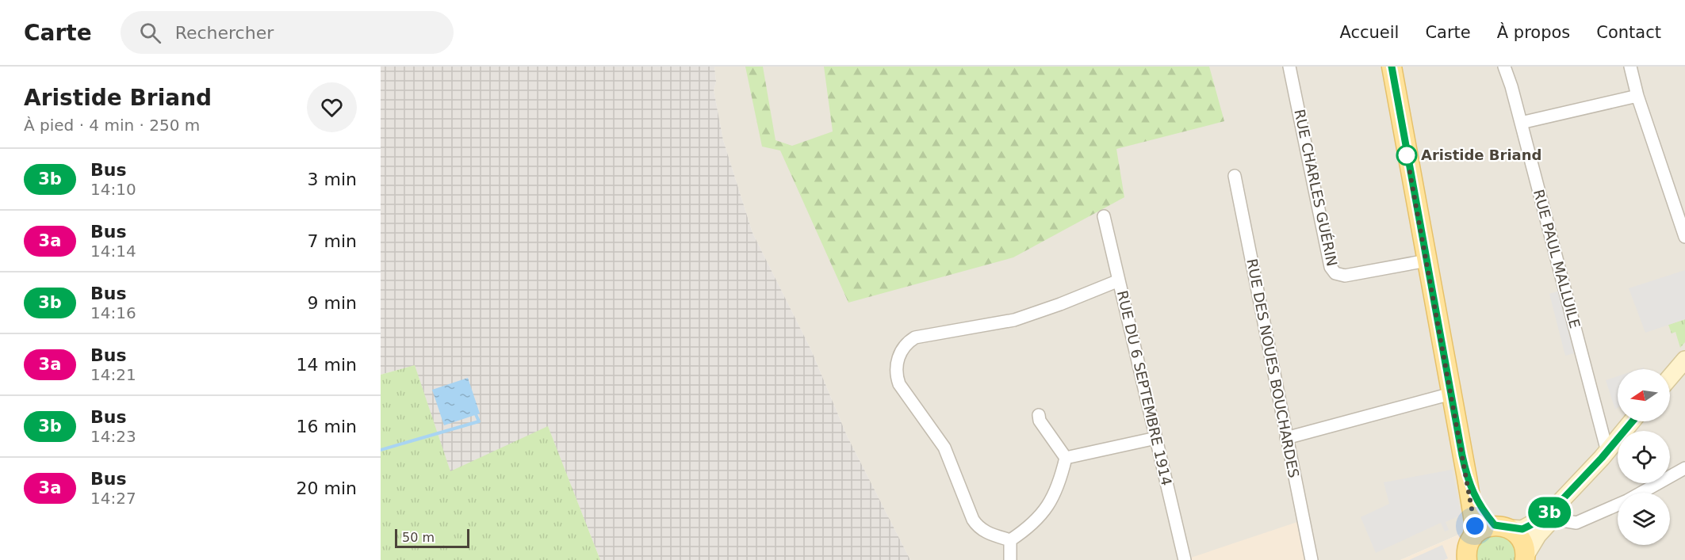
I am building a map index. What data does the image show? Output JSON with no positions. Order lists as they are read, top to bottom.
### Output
{
  "streets": {
    "street": [
      "RUE CHARLES GUÉRIN",
      "RUE PAUL MALLUILE",
      "RUE DES NOUES BOUCHARDES",
      "RUE DU 6 SEPTEMBRE 1914"
    ]
  },
  "places": ["Aristide Briand"],
  "lines": ["bus line 3b"],
  "scale_bar": "50 m",
  "north": "left",
  "page": {
    "header": "Carte",
    "search": "Rechercher",
    "nav": [
      "Accueil",
      "Carte",
      "À propos",
      "Contact"
    ],
    "heading": ["Aristide Briand", "À pied · 4 min · 250 m"],
    "on_map": "3b",
    "list": [
      {
        "mark": "3b",
        "name": "Bus",
        "note": "14:10",
        "value": "3 min"
      },
      {
        "mark": "3a",
        "name": "Bus",
        "note": "14:14",
        "value": "7 min"
      },
      {
        "mark": "3b",
        "name": "Bus",
        "note": "14:16",
        "value": "9 min"
      },
      {
        "mark": "3a",
        "name": "Bus",
        "note": "14:21",
        "value": "14 min"
      },
      {
        "mark": "3b",
        "name": "Bus",
        "note": "14:23",
        "value": "16 min"
      },
      {
        "mark": "3a",
        "name": "Bus",
        "note": "14:27",
        "value": "20 min"
      }
    ],
    "scale": "50 m"
  }
}
